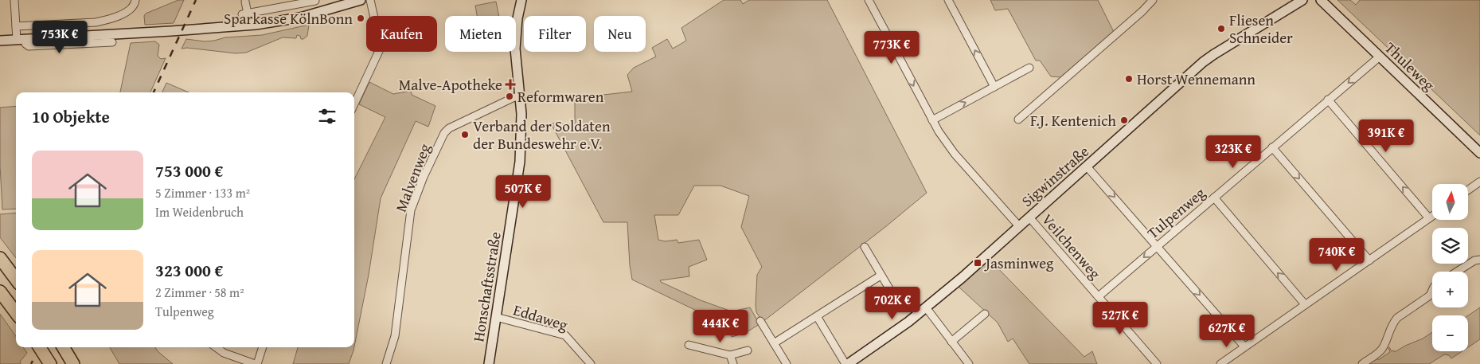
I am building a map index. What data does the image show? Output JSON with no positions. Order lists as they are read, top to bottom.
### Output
{
  "streets": {
    "street": [
      "Thuleweg",
      "Sigwinstraße",
      "Malvenweg",
      "Tulpenweg",
      "Veilchenweg",
      "Honschaftsstraße",
      "Eddaweg"
    ]
  },
  "crossings": [
    ["Thuleweg", "Tulpenweg"],
    ["Sigwinstraße", "Veilchenweg"],
    ["Malvenweg", "Honschaftsstraße"],
    ["Tulpenweg", "Veilchenweg"],
    ["Honschaftsstraße", "Eddaweg"]
  ],
  "one_way": ["Tulpenweg"],
  "places": {
    "other": [
      "Sparkasse KölnBonn",
      "Fliesen Schneider",
      "Horst Wennemann",
      "Reformwaren",
      "F.J. Kentenich",
      "Verband der Soldaten der Bundeswehr e.V."
    ],
    "health": ["Malve-Apotheke"],
    "transit": ["Jasminweg"]
  },
  "north": "top",
  "page": {
    "chip": [
      "Kaufen",
      "Mieten",
      "Filter",
      "Neu"
    ],
    "price": [
      "753K €",
      "773K €",
      "391K €",
      "323K €",
      "507K €",
      "740K €",
      "702K €",
      "527K €",
      "444K €",
      "627K €"
    ],
    "heading": "10 Objekte",
    "list": [
      {
        "name": "753 000 €",
        "note": "5 Zimmer · 133 m² · Im Weidenbruch"
      },
      {
        "name": "323 000 €",
        "note": "2 Zimmer · 58 m² · Tulpenweg"
      }
    ],
    "map_buttons": ["+", "−"]
  }
}
